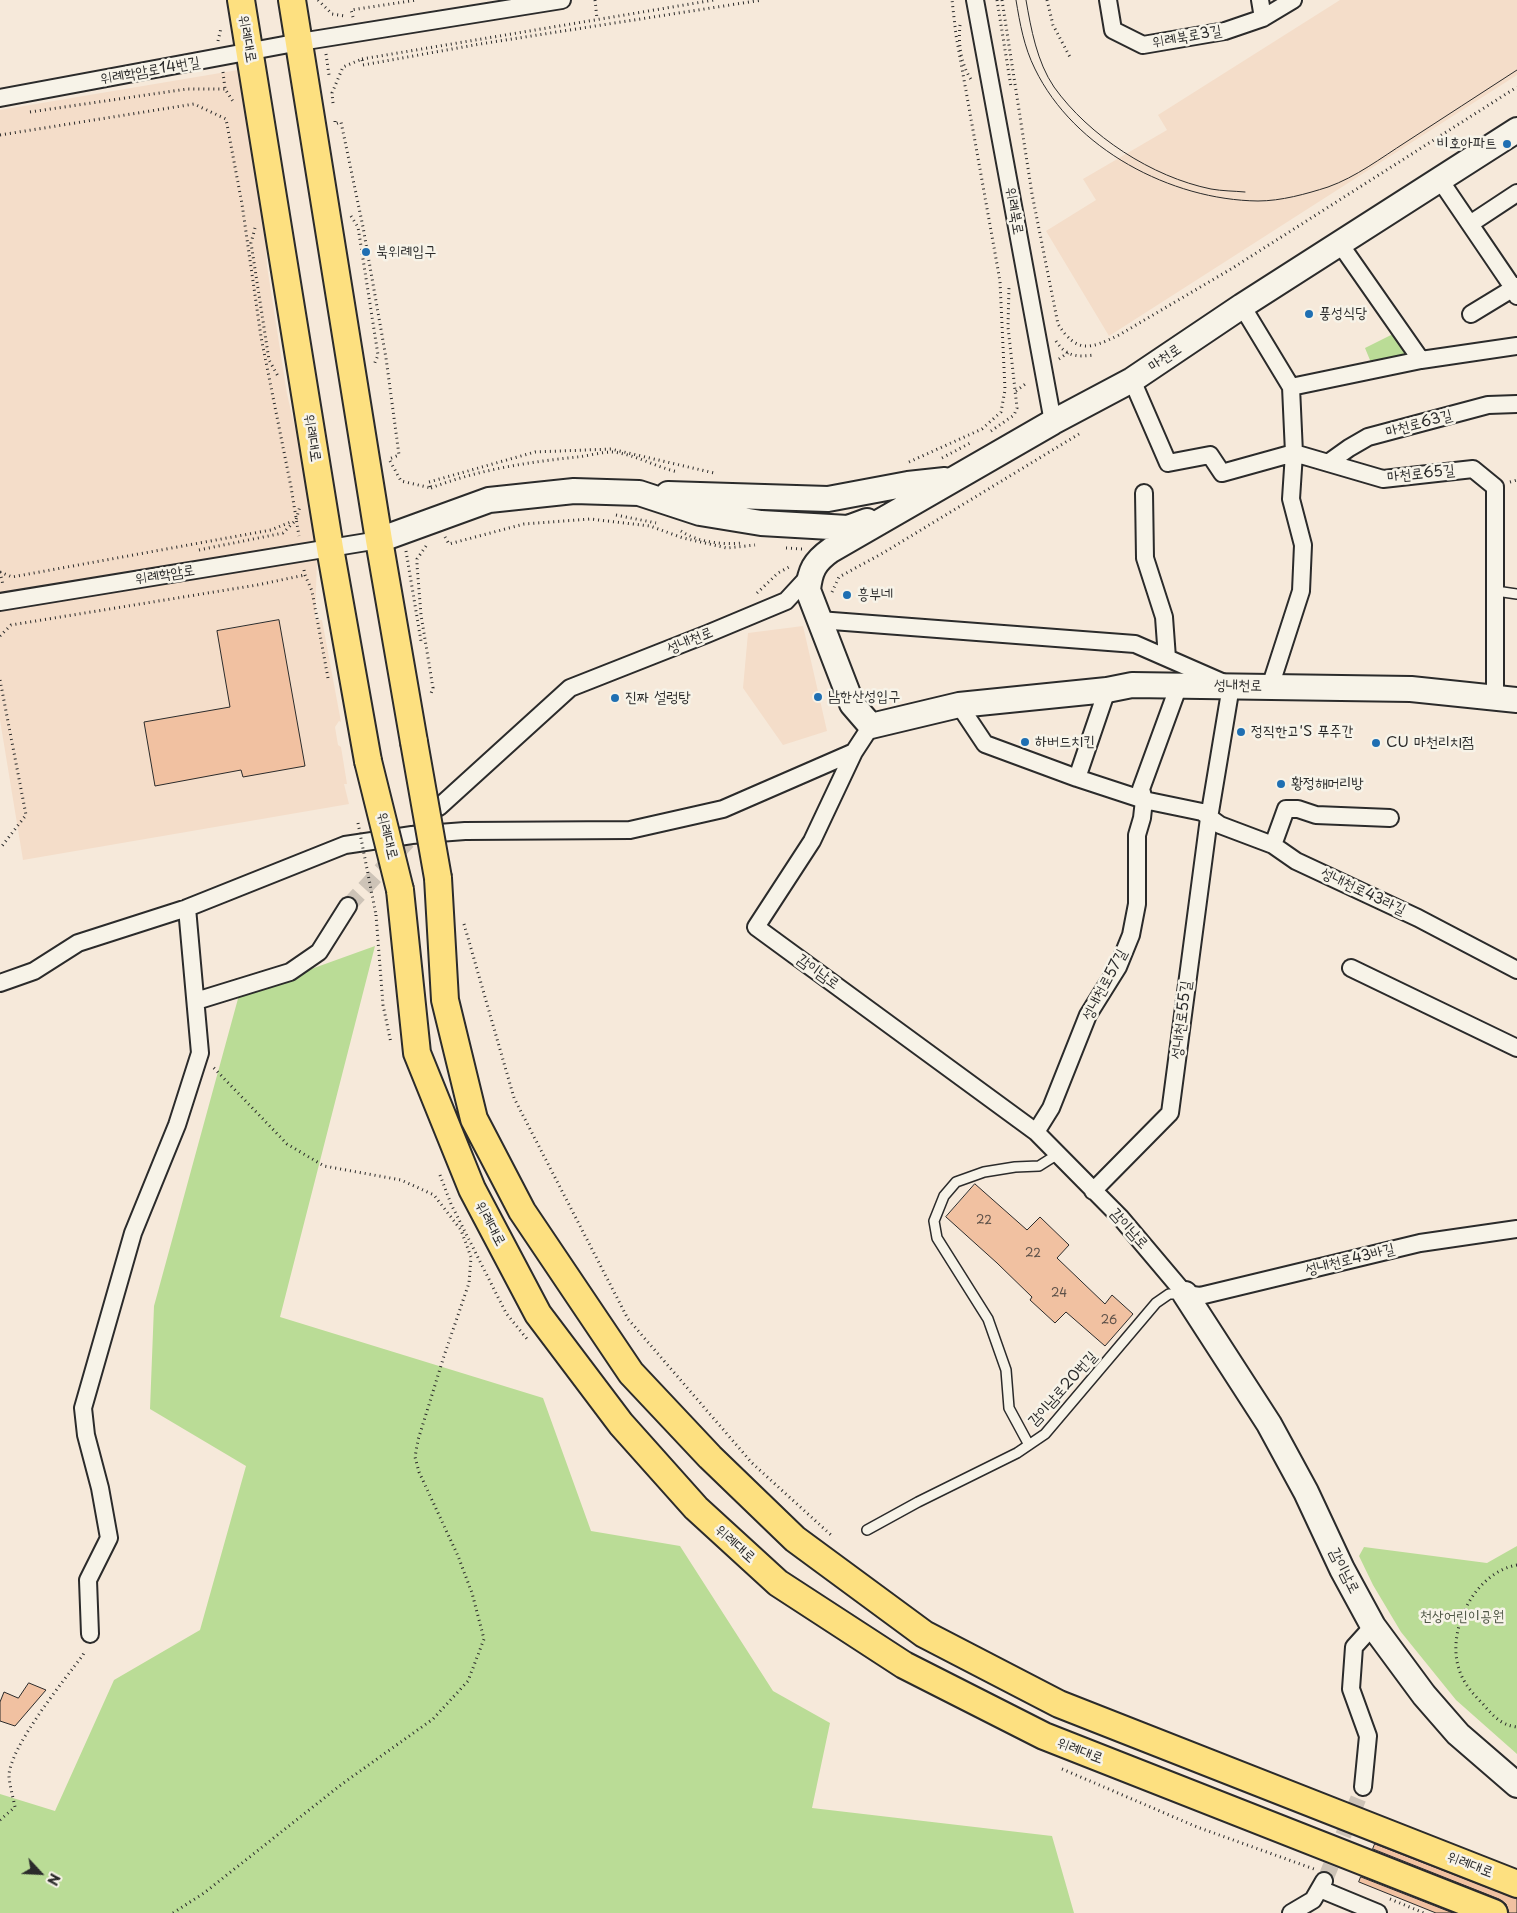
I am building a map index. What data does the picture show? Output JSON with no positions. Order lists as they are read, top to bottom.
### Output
{
  "streets": {
    "main road": [
      "위례대로",
      "마천로",
      "성내천로",
      "감이남로"
    ],
    "street": [
      "위례북로3길",
      "위례학암로14번길",
      "위례북로",
      "마천로63길",
      "마천로65길",
      "위례학암로",
      "성내천로43라길",
      "성내천로57길",
      "성내천로55길",
      "성내천로43바길"
    ],
    "lane": ["감이남로20번길"]
  },
  "crossings": [
    ["위례대로", "위례학암로14번길"],
    ["위례대로", "위례학암로"],
    ["위례북로", "마천로"],
    ["마천로", "성내천로"],
    ["마천로63길", "마천로65길"],
    ["마천로65길", "성내천로"],
    ["성내천로", "성내천로57길"],
    ["성내천로", "성내천로55길"],
    ["성내천로43라길", "성내천로55길"],
    ["감이남로", "성내천로57길"],
    ["감이남로", "성내천로55길"],
    ["감이남로", "성내천로43바길"],
    ["감이남로", "감이남로20번길"],
    ["성내천로43바길", "감이남로20번길"]
  ],
  "parks": ["천상어린이공원"],
  "places": [
    "비호아파트",
    "북위례입구",
    "풍성식당",
    "흥부네",
    "남한산성입구",
    "진짜 설렁탕",
    "정직한고'S 푸주간",
    "하버드치킨",
    "CU 마천리치점",
    "황정해머리방"
  ],
  "house_numbers": [
    "22",
    "22",
    "24",
    "26"
  ],
  "north": "bottom right"
}
